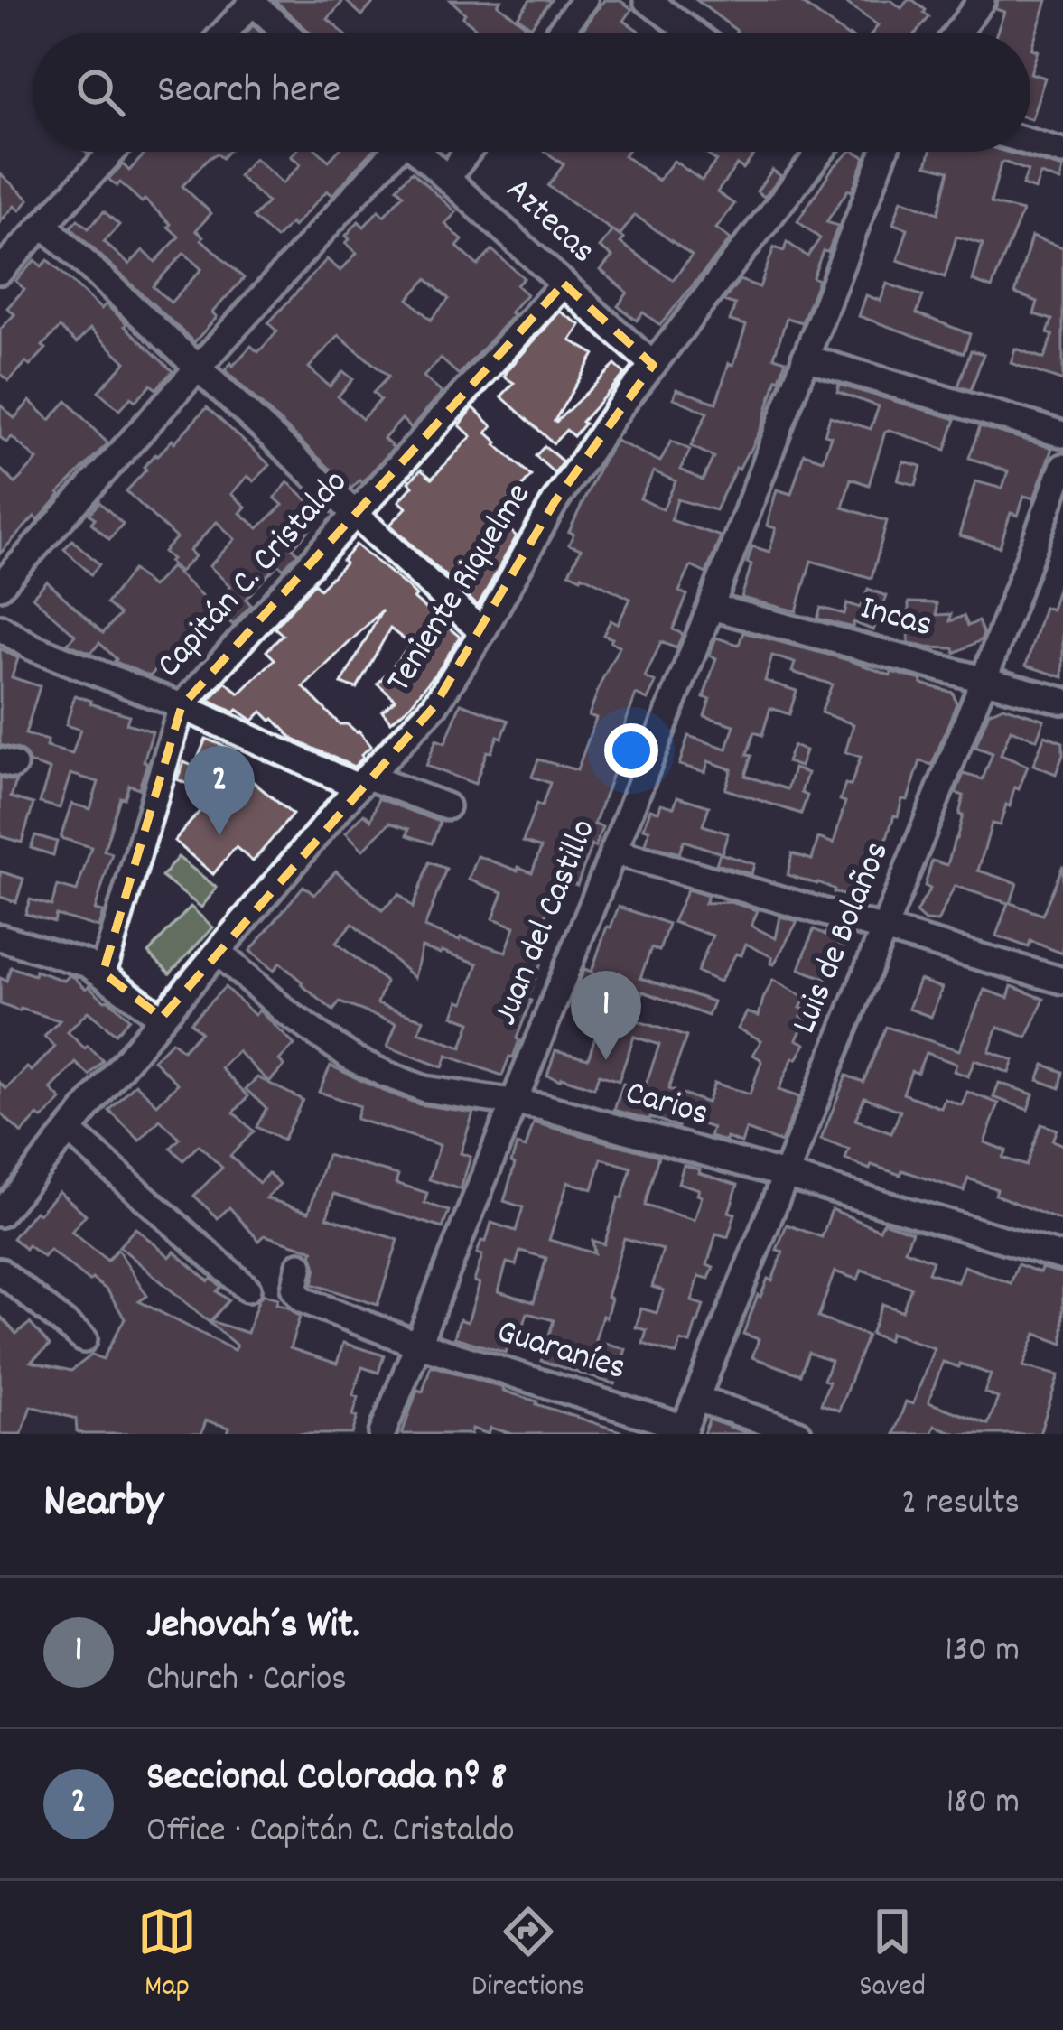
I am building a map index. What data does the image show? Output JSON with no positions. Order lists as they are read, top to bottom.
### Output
{
  "streets": {
    "street": [
      "Aztecas",
      "Capitán C. Cristaldo",
      "Teniente Riquelme",
      "Incas",
      "Juan del Castillo",
      "Luis de Bolaños",
      "Carios",
      "Guaraníes"
    ]
  },
  "crossings": [
    ["Aztecas", "Capitán C. Cristaldo"],
    ["Aztecas", "Teniente Riquelme"],
    ["Teniente Riquelme", "Carios"],
    ["Incas", "Juan del Castillo"],
    ["Incas", "Luis de Bolaños"],
    ["Juan del Castillo", "Carios"],
    ["Juan del Castillo", "Guaraníes"],
    ["Luis de Bolaños", "Carios"],
    ["Luis de Bolaños", "Guaraníes"]
  ],
  "page": {
    "search": "Search here",
    "pins": ["2", "1"],
    "heading": ["Nearby", "2 results"],
    "list": [
      {
        "mark": "1",
        "name": "Jehovah´s Wit.",
        "note": "Church · Carios",
        "value": "130 m"
      },
      {
        "mark": "2",
        "name": "Seccional Colorada nº 8",
        "note": "Office · Capitán C. Cristaldo",
        "value": "180 m"
      }
    ],
    "nav": ["Map", "Directions", "Saved"]
  }
}
